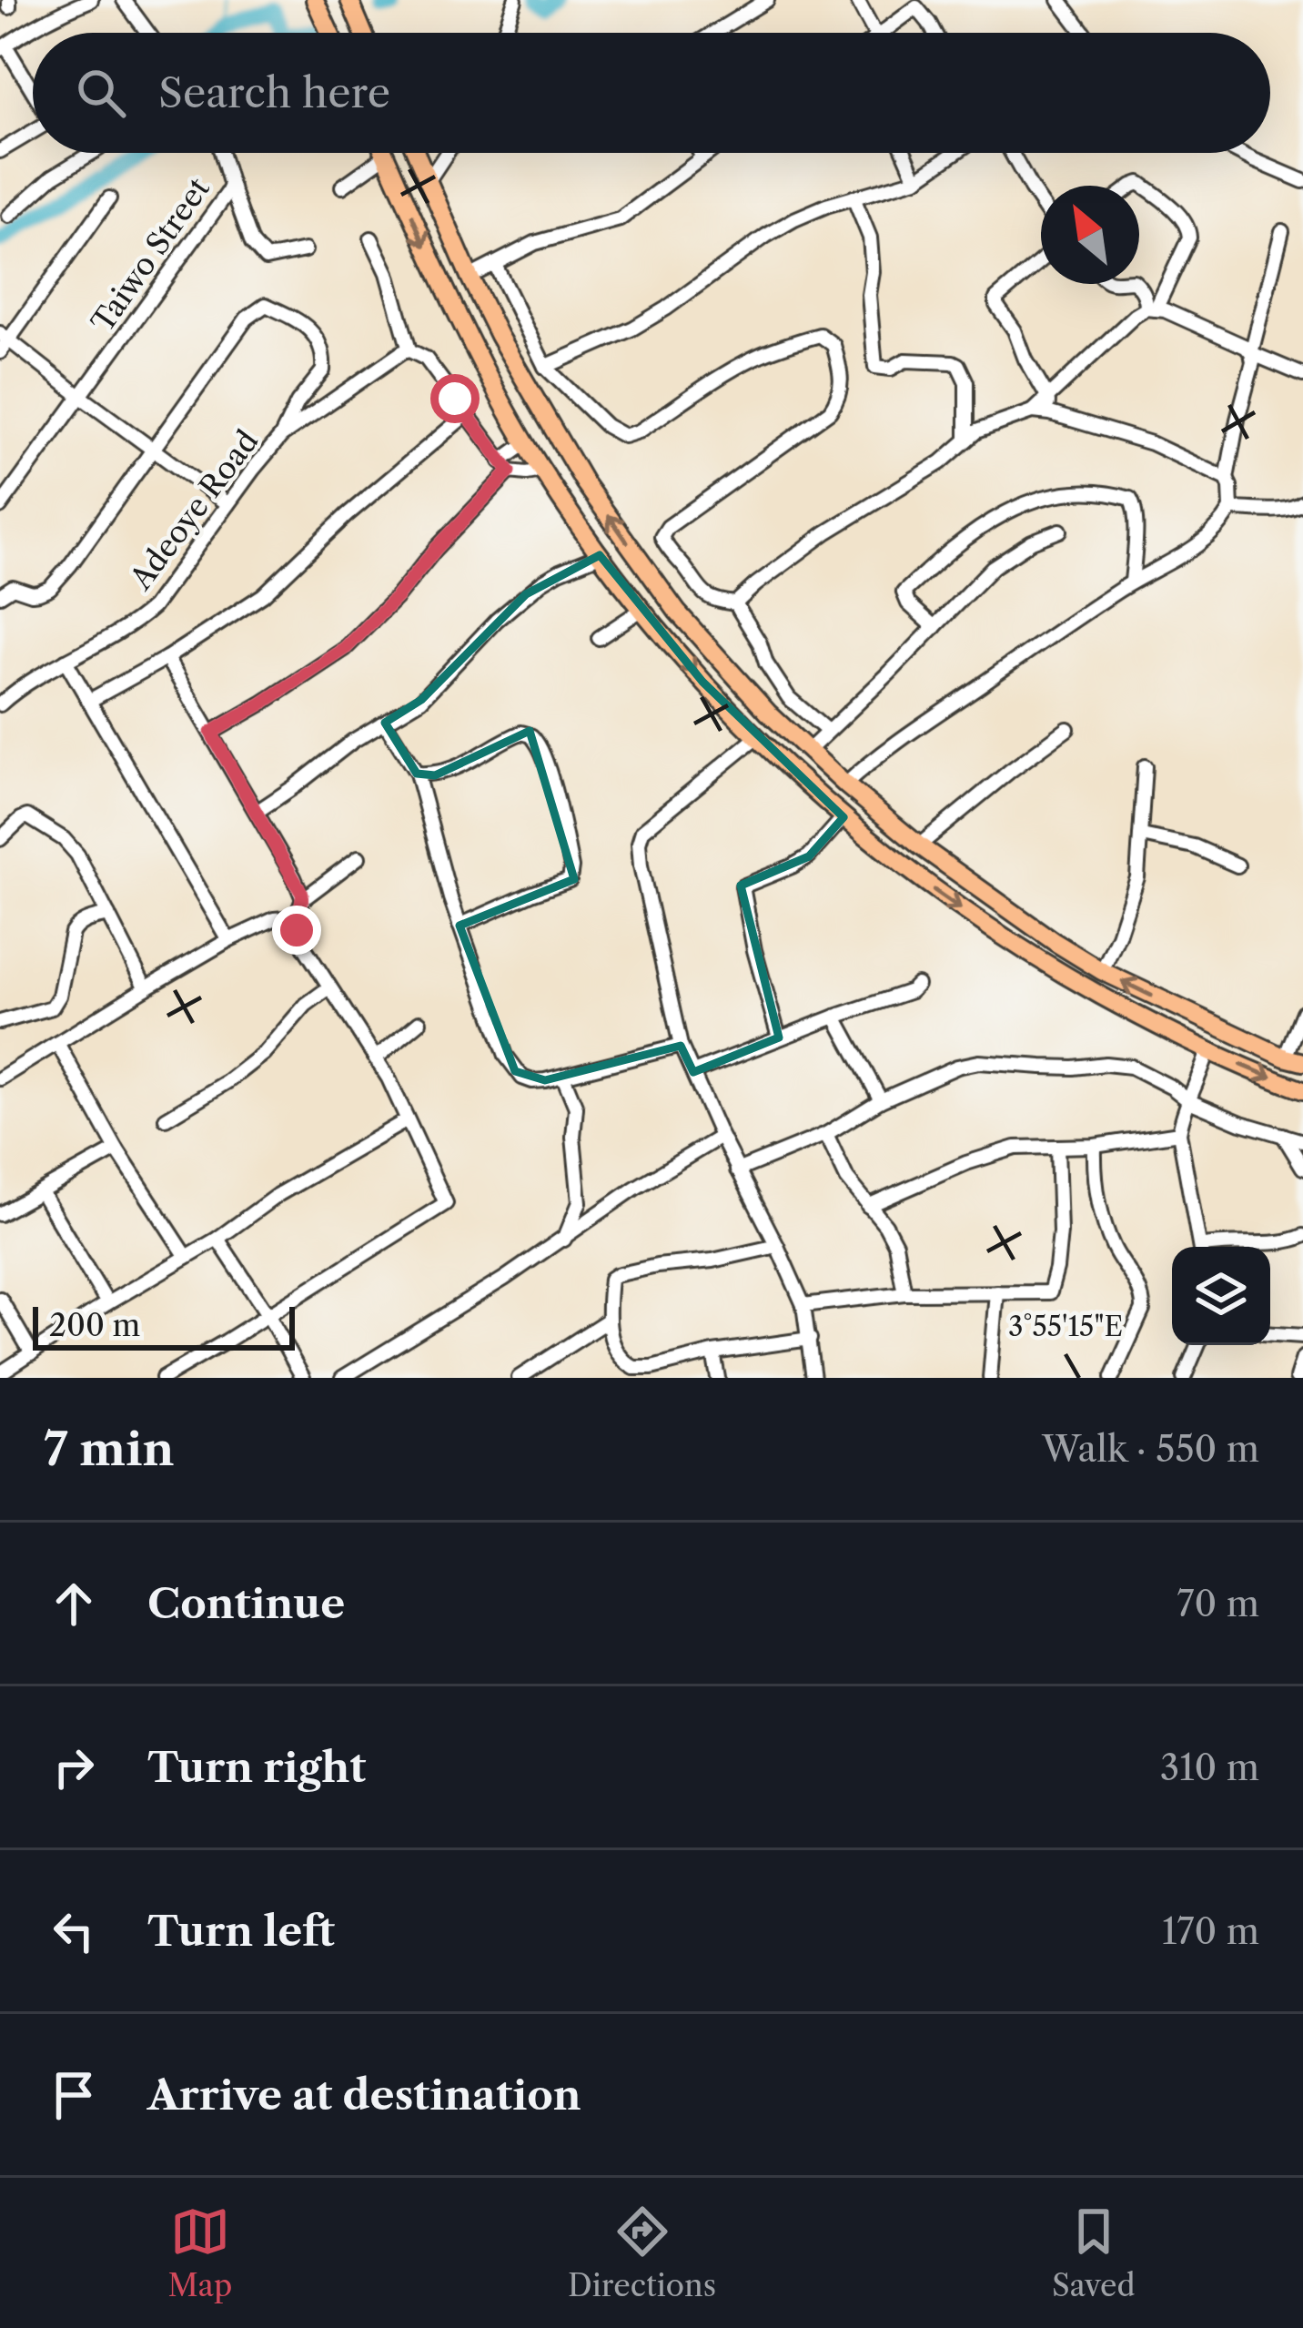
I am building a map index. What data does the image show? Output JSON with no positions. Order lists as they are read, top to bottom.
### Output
{
  "streets": {
    "street": ["Taiwo Street", "Adeoye Road"]
  },
  "scale_bar": "200 m",
  "north": "top left",
  "page": {
    "search": "Search here",
    "scale": "200 m",
    "heading": ["7 min", "Walk · 550 m"],
    "list": [
      ["Continue", "70 m"],
      ["Turn right", "310 m"],
      ["Turn left", "170 m"],
      "Arrive at destination"
    ],
    "nav": ["Map", "Directions", "Saved"]
  },
  "coordinates": ["3°55'15\"E"]
}
